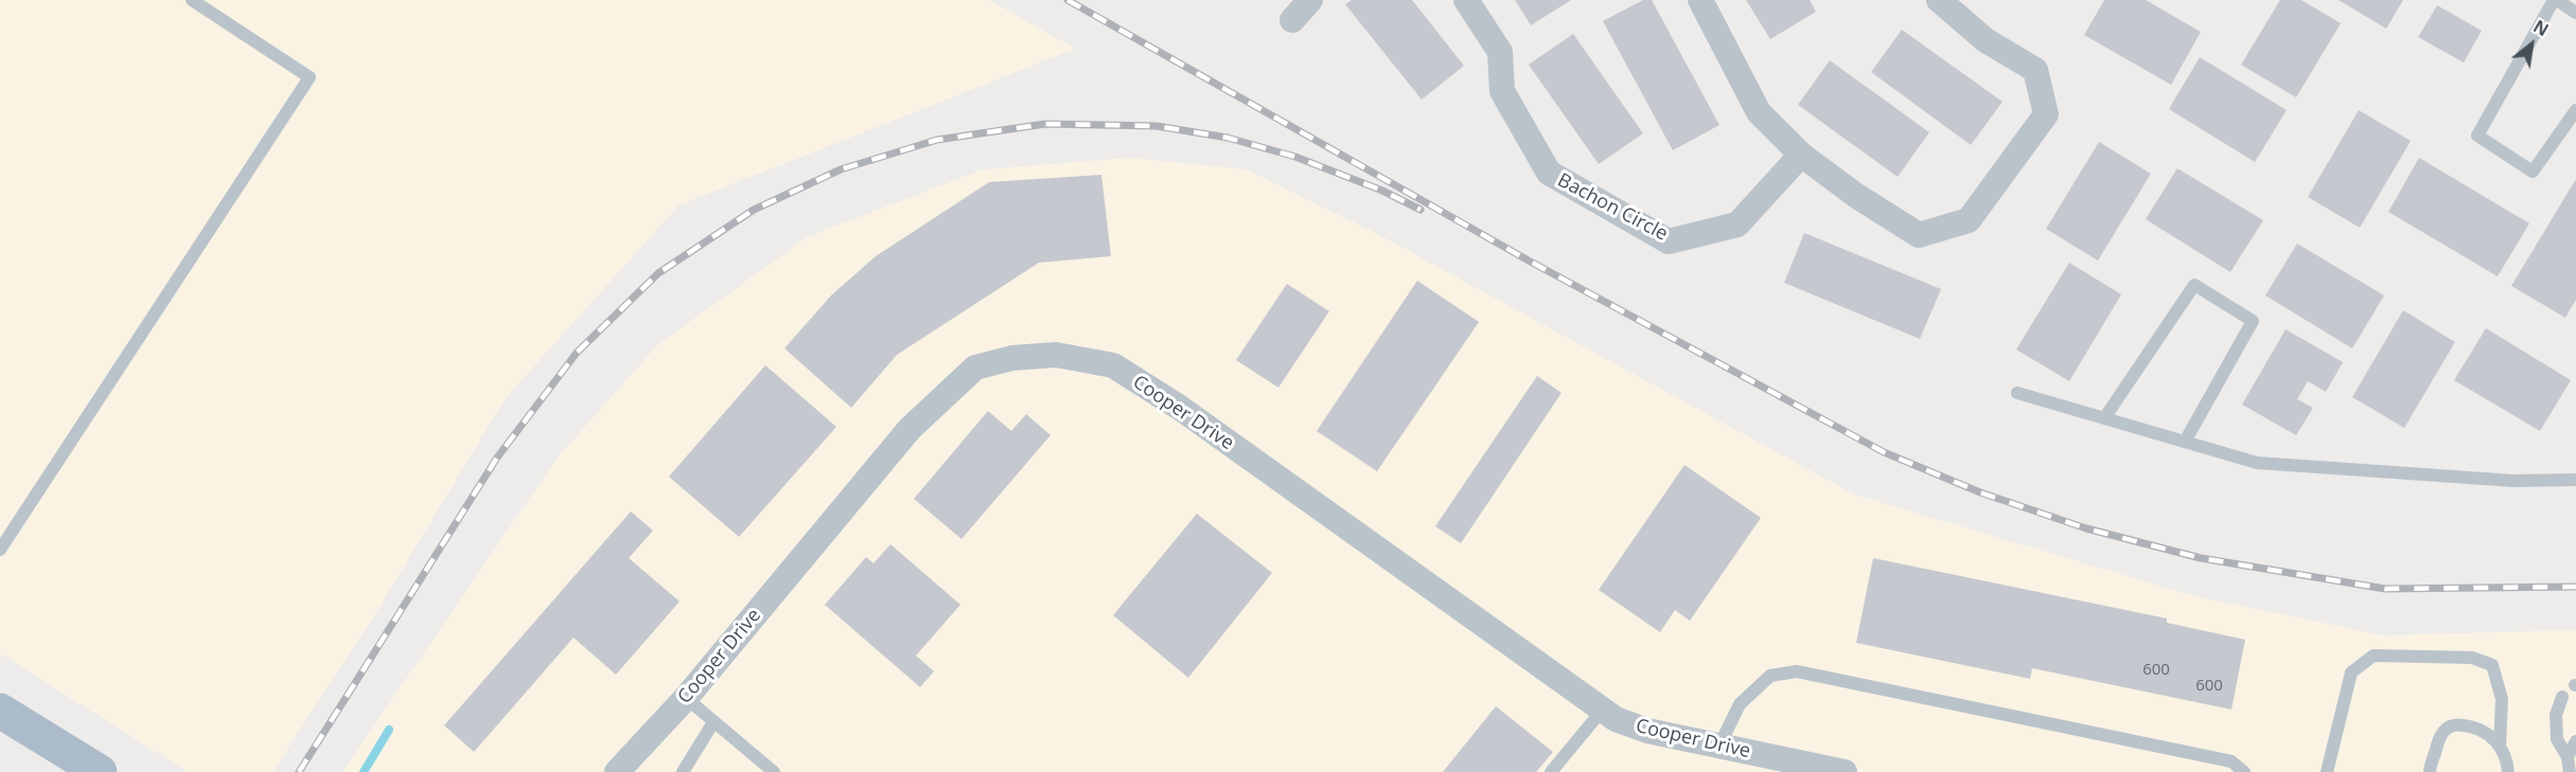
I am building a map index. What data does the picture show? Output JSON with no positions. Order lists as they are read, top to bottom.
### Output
{
  "streets": {
    "street": ["Bachon Circle", "Cooper Drive"]
  },
  "house_numbers": ["600", "600"],
  "north": "top right"
}
